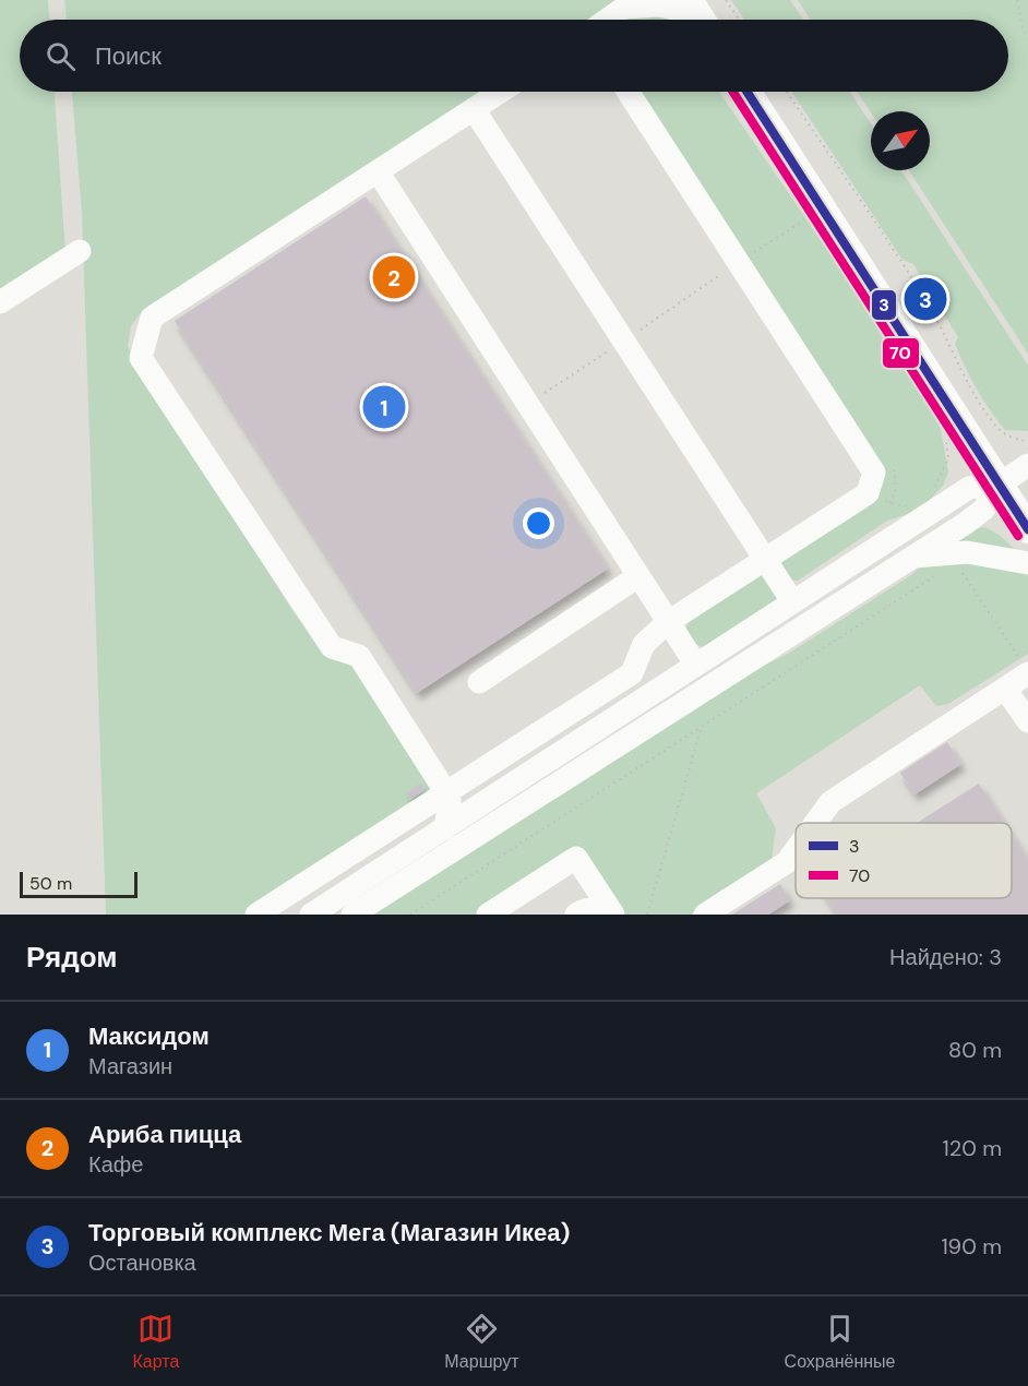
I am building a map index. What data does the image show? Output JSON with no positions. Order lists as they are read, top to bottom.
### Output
{
  "lines": ["transit line 3", "transit line 70"],
  "legend": ["3", "70"],
  "scale_bar": "50 m",
  "north": "top right",
  "page": {
    "search": "Поиск",
    "pins": ["2", "3", "1"],
    "scale": "50 m",
    "heading": ["Рядом", "Найдено: 3"],
    "list": [
      {
        "mark": "1",
        "name": "Максидом",
        "note": "Магазин",
        "value": "80 m"
      },
      {
        "mark": "2",
        "name": "Ариба пицца",
        "note": "Кафе",
        "value": "120 m"
      },
      {
        "mark": "3",
        "name": "Торговый комплекс Мега (Магазин Икеа)",
        "note": "Остановка",
        "value": "190 m"
      }
    ],
    "nav": ["Карта", "Маршрут", "Сохранённые"]
  }
}
